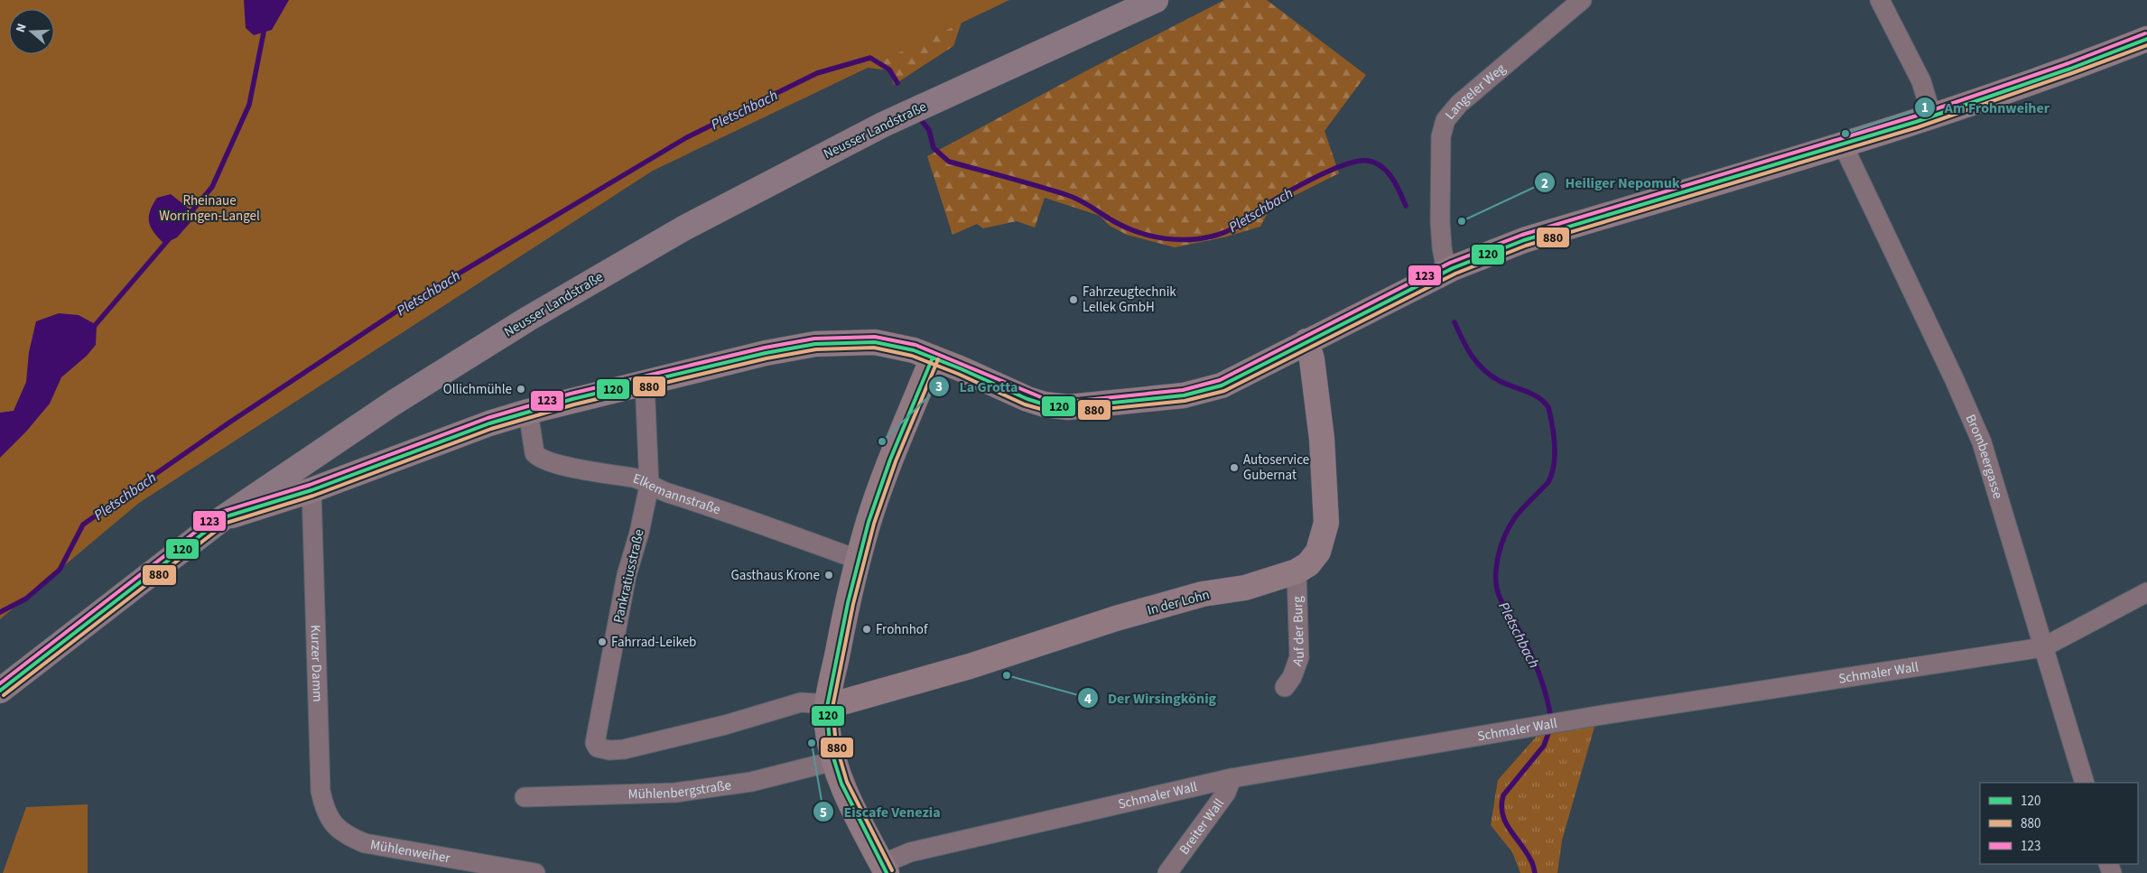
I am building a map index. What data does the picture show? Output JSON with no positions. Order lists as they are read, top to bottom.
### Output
{
  "streets": {
    "main road": ["Neusser Landstraße", "In der Lohn"],
    "street": [
      "Langeler Weg",
      "Brombeergasse",
      "Elkemannstraße",
      "Pankratiusstraße",
      "Auf der Burg",
      "Kurzer Damm",
      "Schmaler Wall",
      "Mühlenbergstraße",
      "Breiter Wall",
      "Mühlenweiher"
    ]
  },
  "crossings": [
    ["Brombeergasse", "Schmaler Wall"],
    ["Elkemannstraße", "Pankratiusstraße"],
    ["Pankratiusstraße", "In der Lohn"],
    ["In der Lohn", "Auf der Burg"],
    ["Kurzer Damm", "Mühlenweiher"],
    ["Schmaler Wall", "Breiter Wall"]
  ],
  "water": ["Pletschbach"],
  "parks": ["Rheinaue Worringen-Langel"],
  "places": [
    "Am Frohnweiher",
    "Heiliger Nepomuk",
    "Fahrzeugtechnik Lellek GmbH",
    "Ollichmühle",
    "La Grotta",
    "Autoservice Gubernat",
    "Gasthaus Krone",
    "Frohnhof",
    "Fahrrad-Leikeb",
    "Der Wirsingkönig",
    "Eiscafe Venezia"
  ],
  "lines": ["transit line 123", "transit line 120", "transit line 880"],
  "legend": ["120", "880", "123"],
  "north": "left"
}
